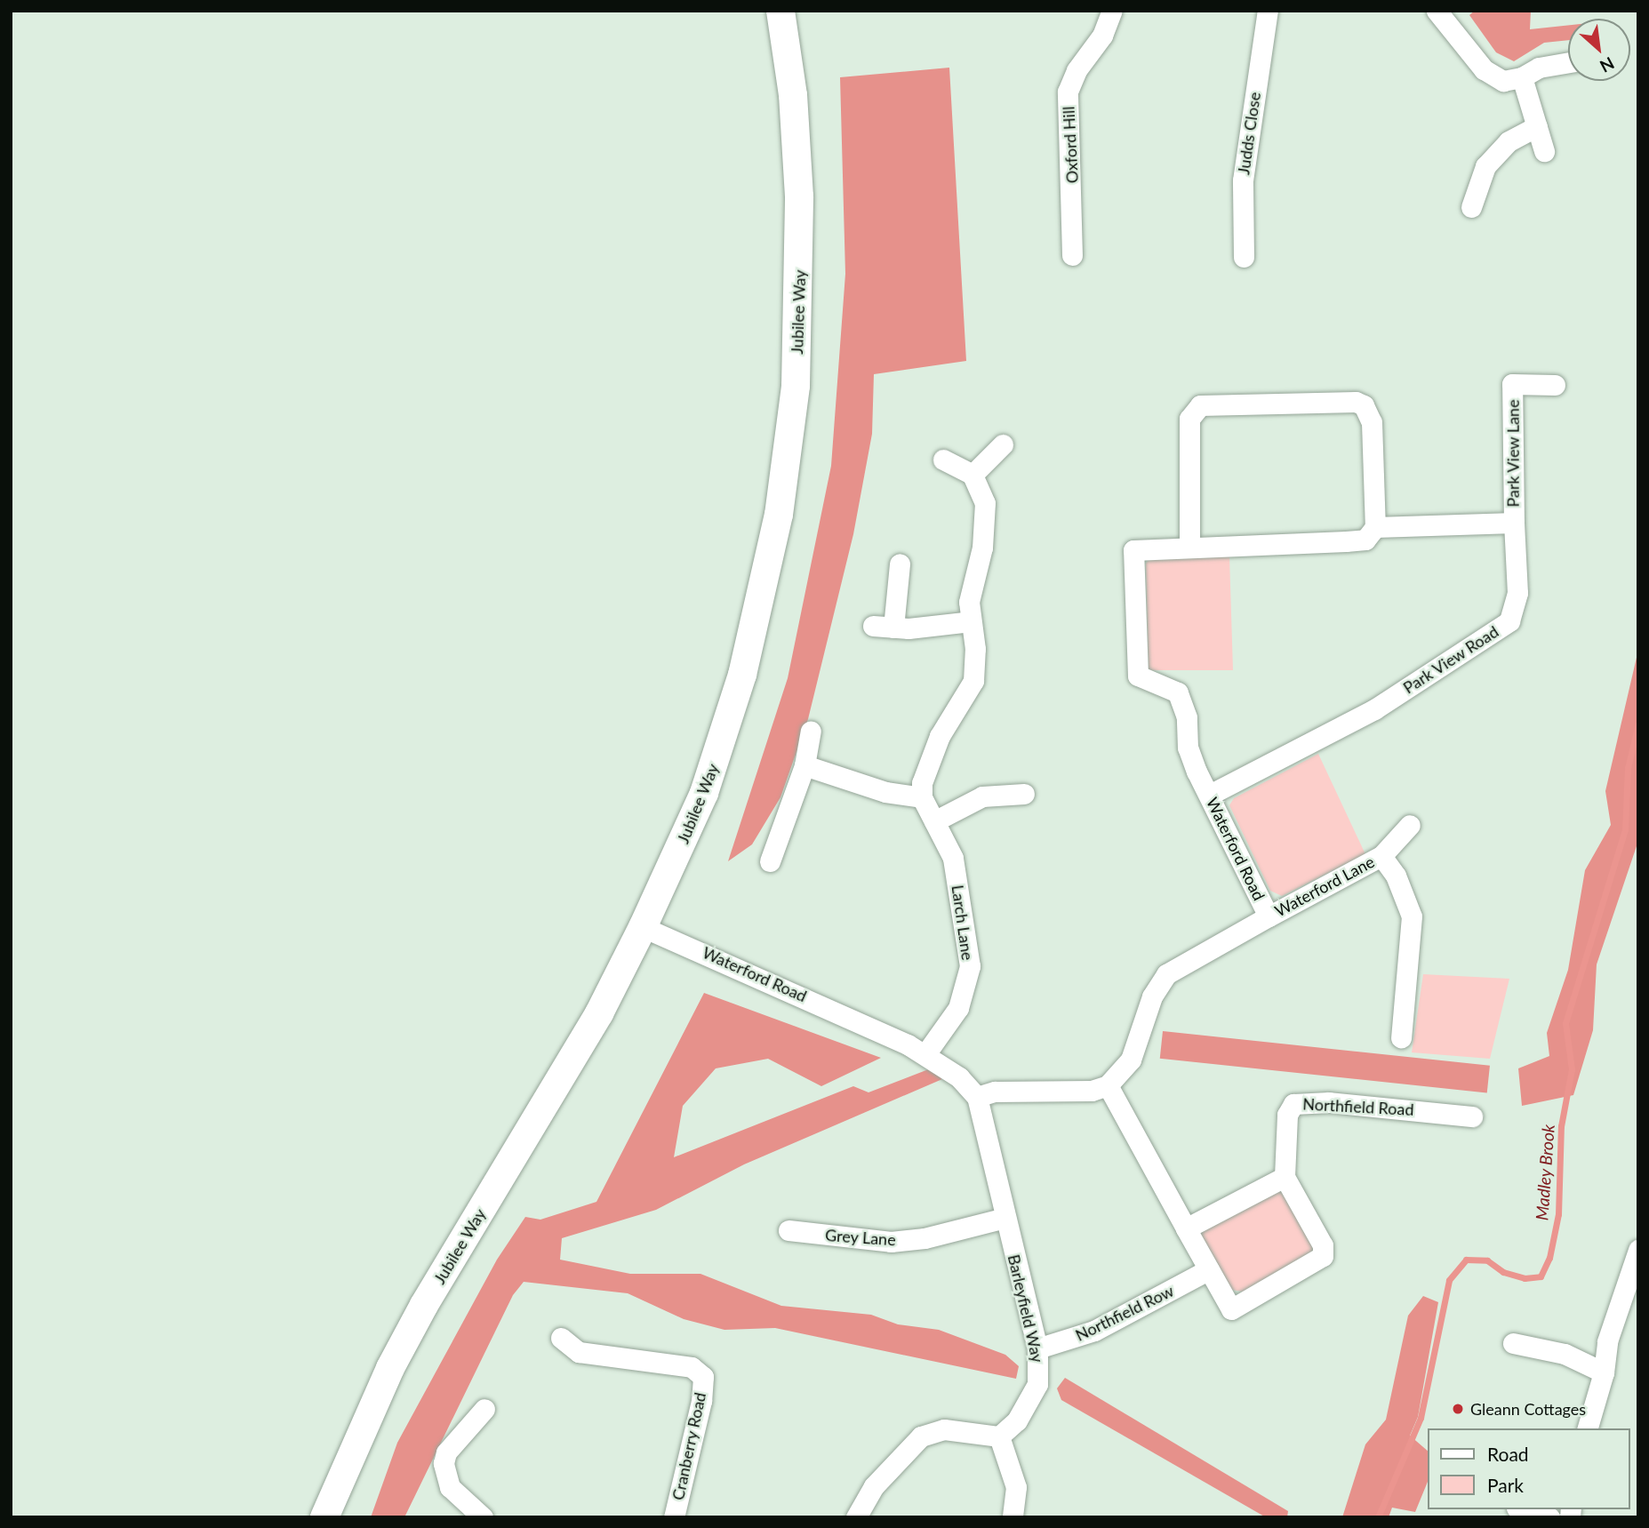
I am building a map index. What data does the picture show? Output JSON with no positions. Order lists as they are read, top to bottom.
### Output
{
  "streets": {
    "street": [
      "Judds Close",
      "Oxford Hill",
      "Jubilee Way",
      "Park View Lane",
      "Park View Road",
      "Waterford Road",
      "Waterford Lane",
      "Larch Lane",
      "Northfield Road",
      "Grey Lane",
      "Barleyfield Way",
      "Northfield Row",
      "Cranberry Road"
    ]
  },
  "crossings": [
    ["Jubilee Way", "Waterford Road"],
    ["Park View Lane", "Park View Road"],
    ["Park View Road", "Waterford Road"],
    ["Waterford Road", "Waterford Lane"],
    ["Waterford Road", "Larch Lane"],
    ["Waterford Road", "Barleyfield Way"],
    ["Grey Lane", "Barleyfield Way"],
    ["Barleyfield Way", "Northfield Row"]
  ],
  "water": ["Madley Brook"],
  "places": ["Gleann Cottages"],
  "legend": ["Road", "Park"],
  "north": "bottom right"
}
